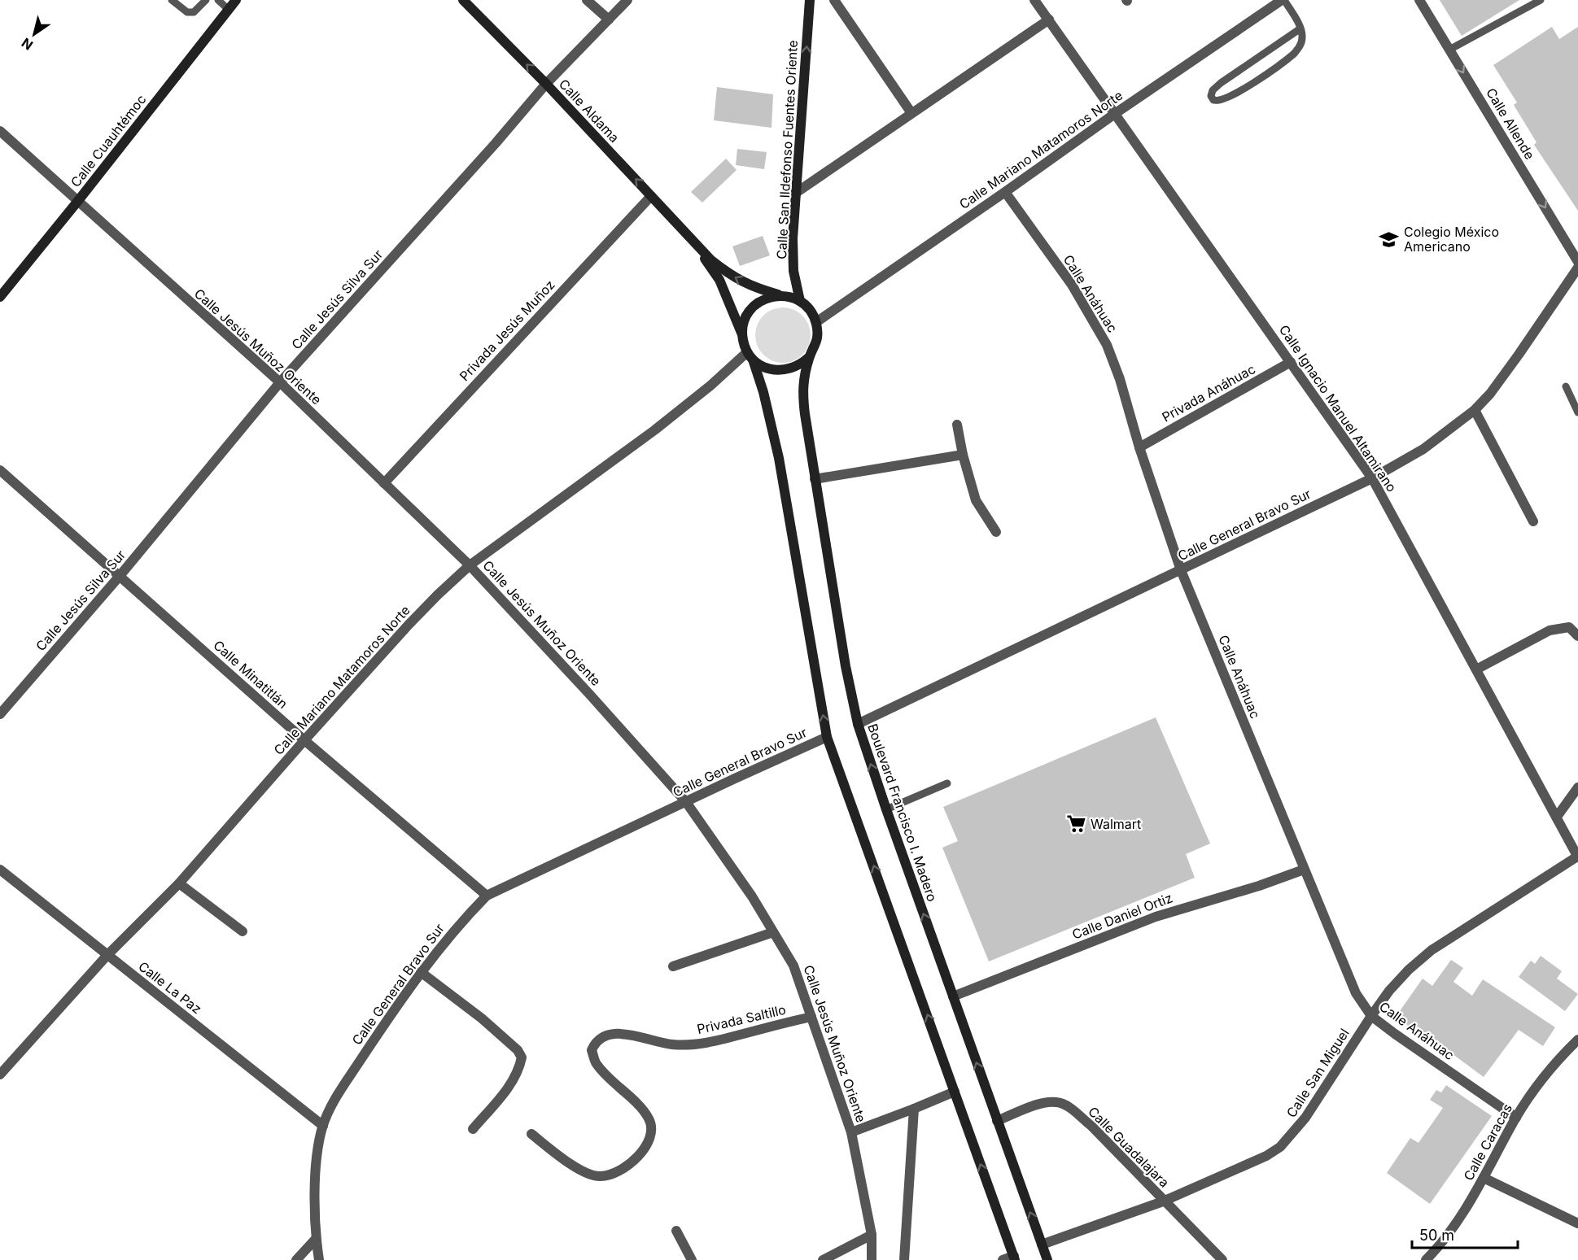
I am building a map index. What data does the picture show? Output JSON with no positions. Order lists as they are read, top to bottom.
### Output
{
  "streets": {
    "main road": [
      "Calle Aldama",
      "Calle Cuauhtémoc",
      "Calle San Ildefonso Fuentes Oriente",
      "Boulevard Francisco I. Madero"
    ],
    "street": [
      "Calle Allende",
      "Calle Mariano Matamoros Norte",
      "Calle Anáhuac",
      "Calle Jesús Silva Sur",
      "Privada Jesús Muñoz",
      "Calle Jesús Muñoz Oriente",
      "Privada Anáhuac",
      "Calle Ignacio Manuel Altamirano",
      "Calle General Bravo Sur",
      "Calle Minatitlán",
      "Calle Daniel Ortiz",
      "Calle La Paz",
      "Privada Saltillo",
      "Calle San Miguel",
      "Calle Caracas",
      "Calle Guadalajara"
    ]
  },
  "crossings": [
    ["Calle Aldama", "Calle San Ildefonso Fuentes Oriente"],
    ["Calle Aldama", "Calle Mariano Matamoros Norte"],
    ["Calle Aldama", "Calle Jesús Silva Sur"],
    ["Calle Aldama", "Privada Jesús Muñoz"],
    ["Calle Aldama", "Boulevard Francisco I. Madero"],
    ["Calle Cuauhtémoc", "Calle Jesús Muñoz Oriente"],
    ["Calle San Ildefonso Fuentes Oriente", "Calle Mariano Matamoros Norte"],
    ["Calle San Ildefonso Fuentes Oriente", "Boulevard Francisco I. Madero"],
    ["Calle Mariano Matamoros Norte", "Calle Anáhuac"],
    ["Calle Mariano Matamoros Norte", "Calle Jesús Muñoz Oriente"],
    ["Calle Mariano Matamoros Norte", "Calle Ignacio Manuel Altamirano"],
    ["Calle Mariano Matamoros Norte", "Calle Minatitlán"],
    ["Calle Mariano Matamoros Norte", "Boulevard Francisco I. Madero"],
    ["Calle Mariano Matamoros Norte", "Calle La Paz"],
    ["Calle Anáhuac", "Privada Anáhuac"],
    ["Calle Anáhuac", "Calle General Bravo Sur"],
    ["Calle Anáhuac", "Calle Daniel Ortiz"],
    ["Calle Anáhuac", "Calle San Miguel"],
    ["Calle Anáhuac", "Calle Caracas"],
    ["Calle Jesús Silva Sur", "Calle Jesús Muñoz Oriente"],
    ["Calle Jesús Silva Sur", "Calle Minatitlán"],
    ["Privada Jesús Muñoz", "Calle Jesús Muñoz Oriente"],
    ["Calle Jesús Muñoz Oriente", "Calle General Bravo Sur"],
    ["Calle Jesús Muñoz Oriente", "Privada Saltillo"],
    ["Privada Anáhuac", "Calle Ignacio Manuel Altamirano"],
    ["Calle Ignacio Manuel Altamirano", "Calle General Bravo Sur"],
    ["Calle Ignacio Manuel Altamirano", "Calle San Miguel"],
    ["Calle General Bravo Sur", "Calle Minatitlán"],
    ["Calle General Bravo Sur", "Boulevard Francisco I. Madero"],
    ["Calle General Bravo Sur", "Calle La Paz"],
    ["Boulevard Francisco I. Madero", "Calle Daniel Ortiz"],
    ["Boulevard Francisco I. Madero", "Calle San Miguel"],
    ["Boulevard Francisco I. Madero", "Calle Guadalajara"],
    ["Calle San Miguel", "Calle Guadalajara"]
  ],
  "one_way": ["Calle Aldama", "Calle Allende", "Calle San Ildefonso Fuentes Oriente"],
  "places": {
    "school or university": ["Colegio México Americano"],
    "supermarket": ["Walmart"]
  },
  "scale_bar": "50 m",
  "north": "bottom left"
}
